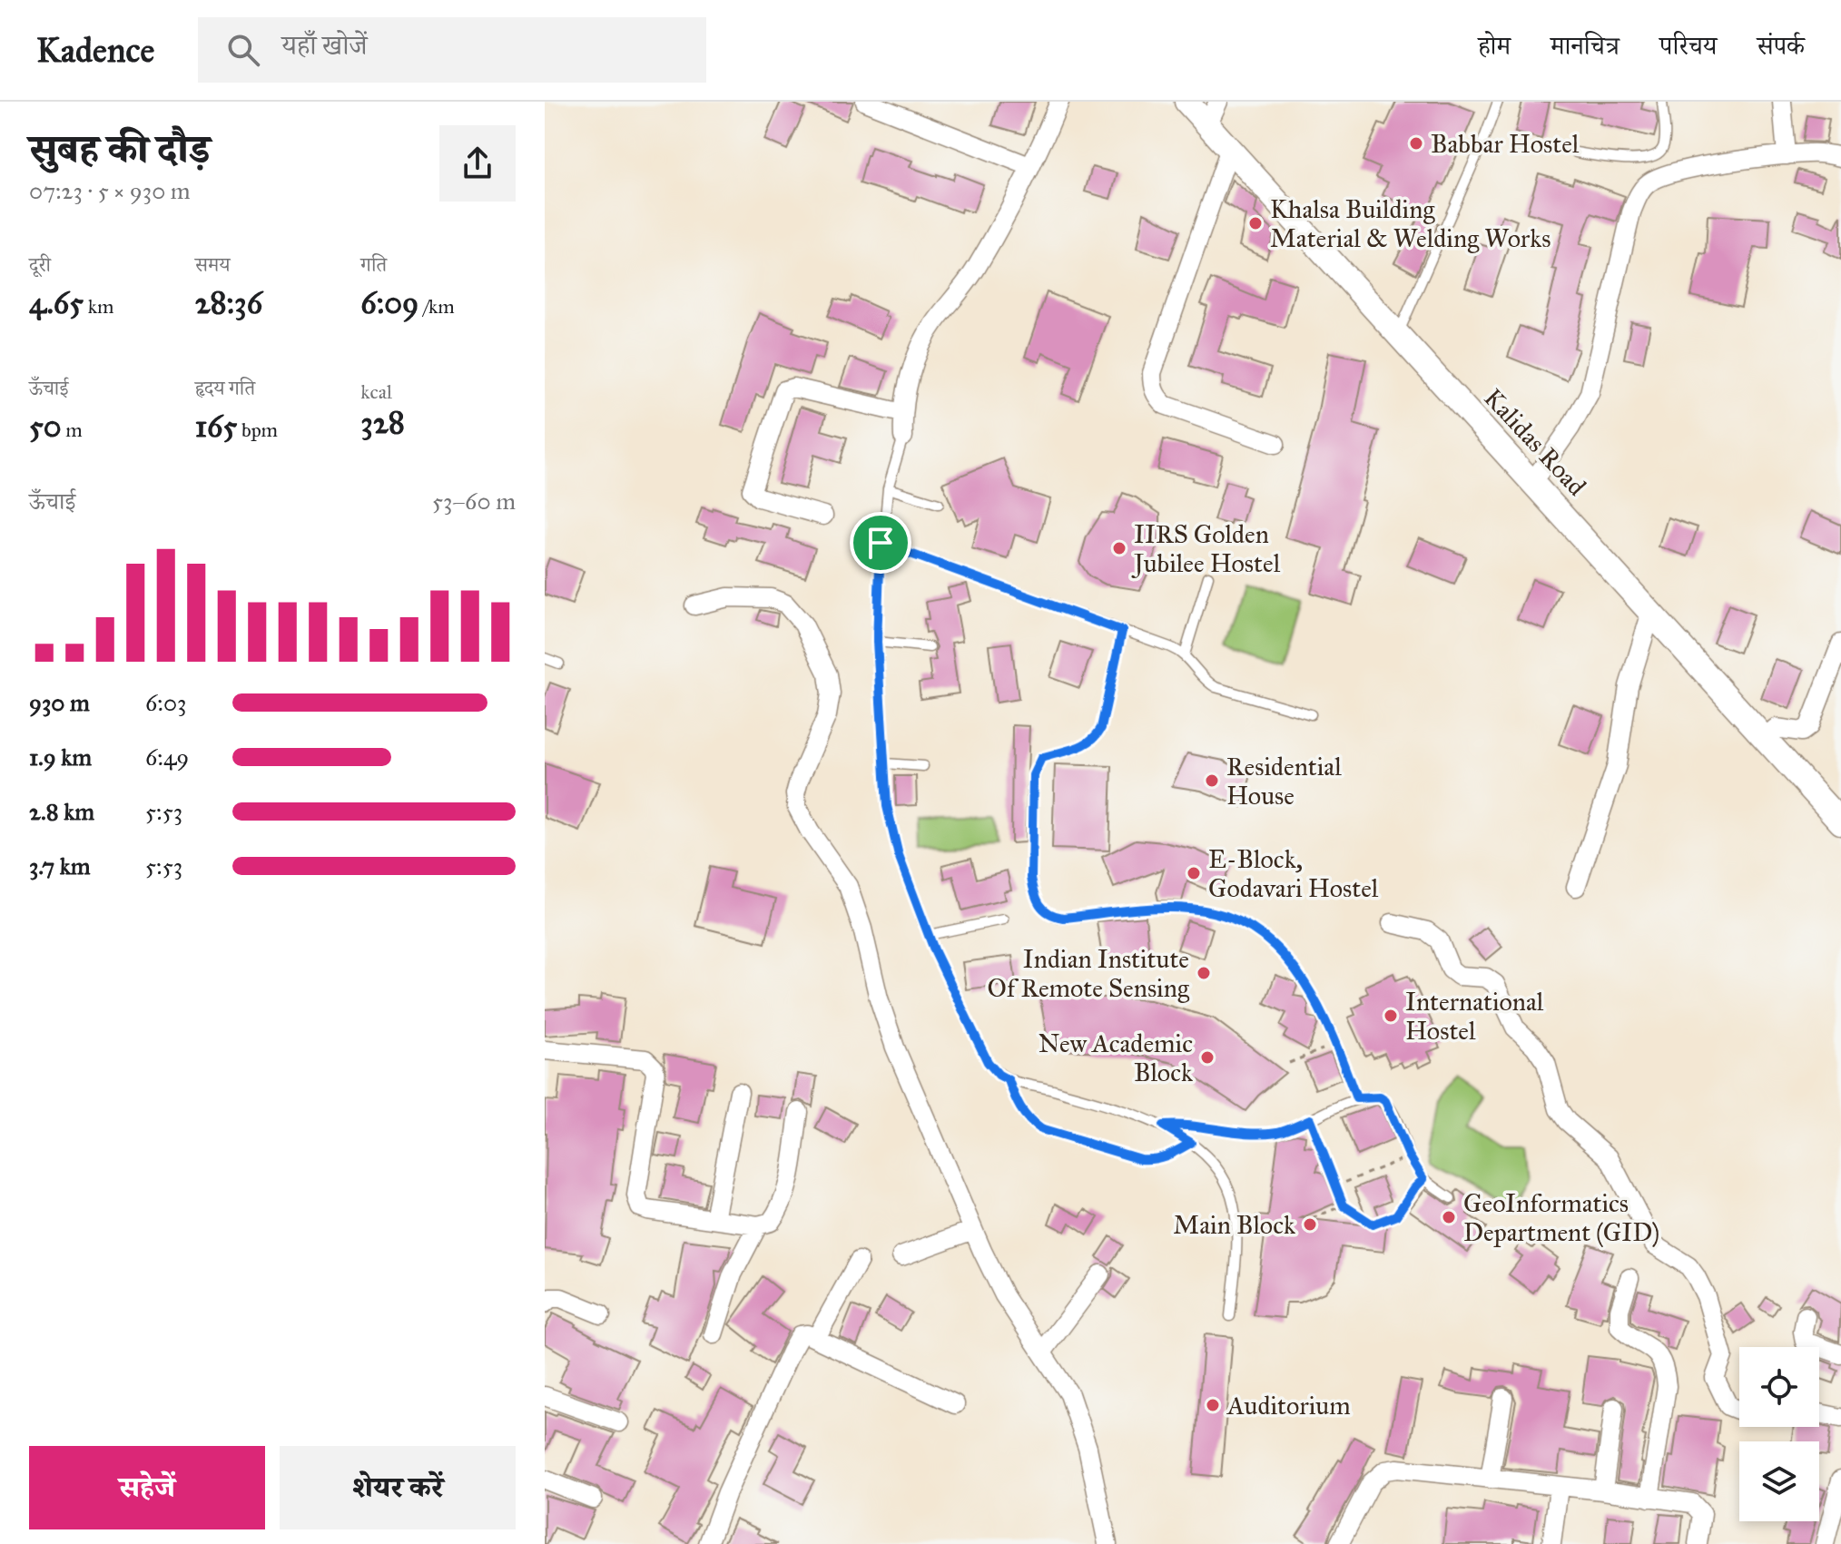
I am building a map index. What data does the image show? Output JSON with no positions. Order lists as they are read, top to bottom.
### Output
{
  "streets": {
    "street": ["Kalidas Road"]
  },
  "places": [
    "Babbar Hostel",
    "Khalsa Building Material & Welding Works",
    "IIRS Golden Jubilee Hostel",
    "Residential House",
    "E-Block, Godavari Hostel",
    "Indian Institute Of Remote Sensing",
    "International Hostel",
    "New Academic Block",
    "GeoInformatics Department (GID)",
    "Main Block",
    "Auditorium"
  ],
  "page": {
    "header": "Kadence",
    "search": "यहाँ खोजें",
    "nav": [
      "होम",
      "मानचित्र",
      "परिचय",
      "संपर्क"
    ],
    "heading": ["सुबह की दौड़", "07:23 · 5 × 930 m"],
    "stats": [
      ["दूरी", "4.65 km"],
      ["समय", "28:36"],
      ["गति", "6:09 /km"],
      ["ऊँचाई", "50 m"],
      ["हृदय गति", "165 bpm"],
      ["kcal", "328"]
    ],
    "chart": ["ऊँचाई", "53–60 m"],
    "list": [
      {
        "name": "930 m",
        "note": "6:03"
      },
      {
        "name": "1.9 km",
        "note": "6:49"
      },
      {
        "name": "2.8 km",
        "note": "5:53"
      },
      {
        "name": "3.7 km",
        "note": "5:53"
      }
    ],
    "buttons": ["सहेजें", "शेयर करें"]
  }
}
